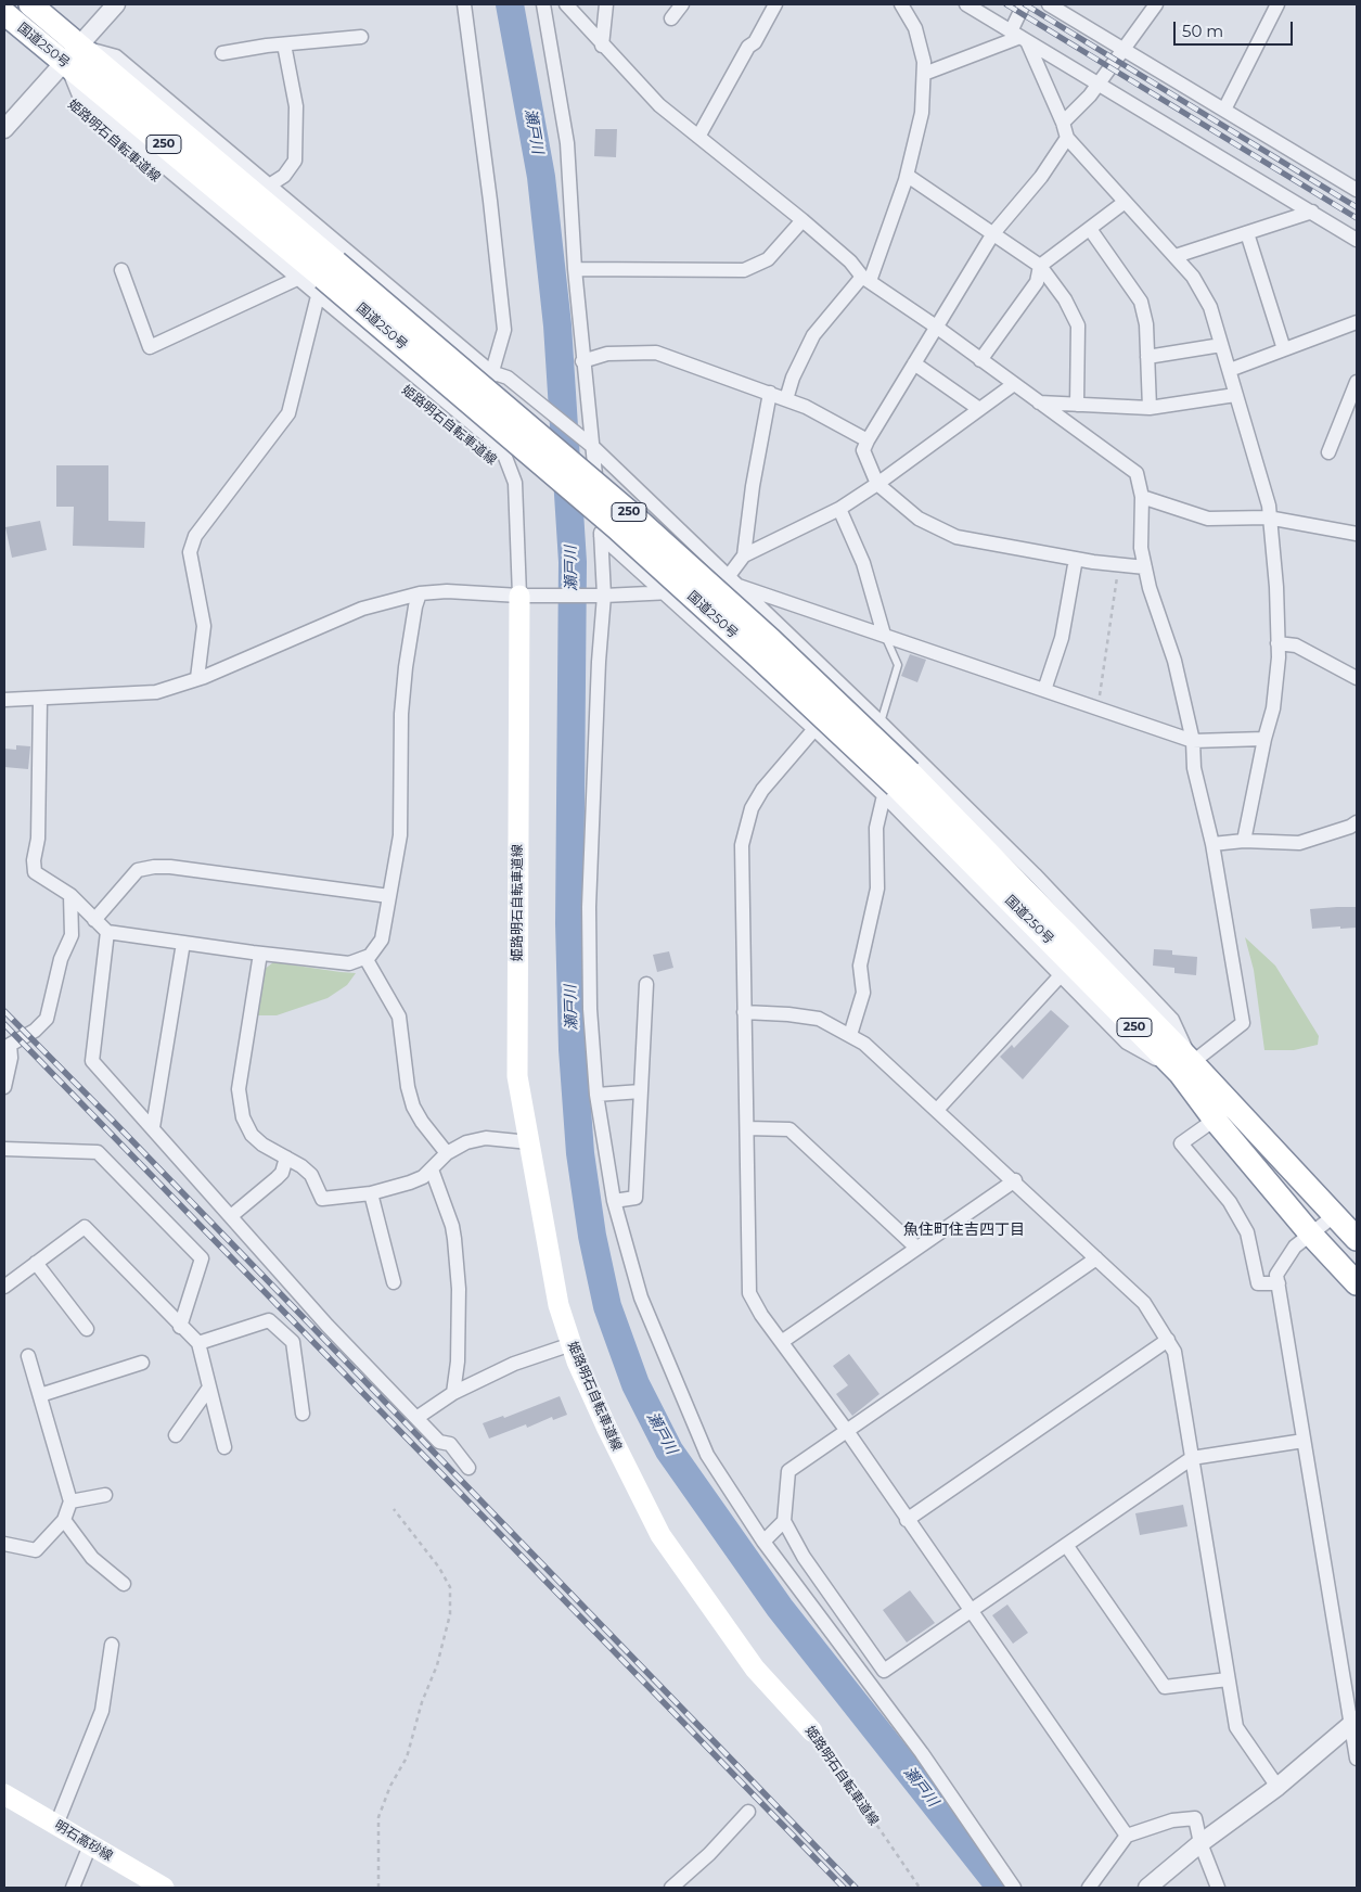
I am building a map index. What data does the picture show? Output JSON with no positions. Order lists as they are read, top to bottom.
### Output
{
  "streets": {
    "highway": ["国道250号", "250"],
    "main road": ["姫路明石自転車道線", "明石高砂線"]
  },
  "districts": ["魚住町住吉四丁目"],
  "water": ["瀬戸川"],
  "scale_bar": "50 m"
}
